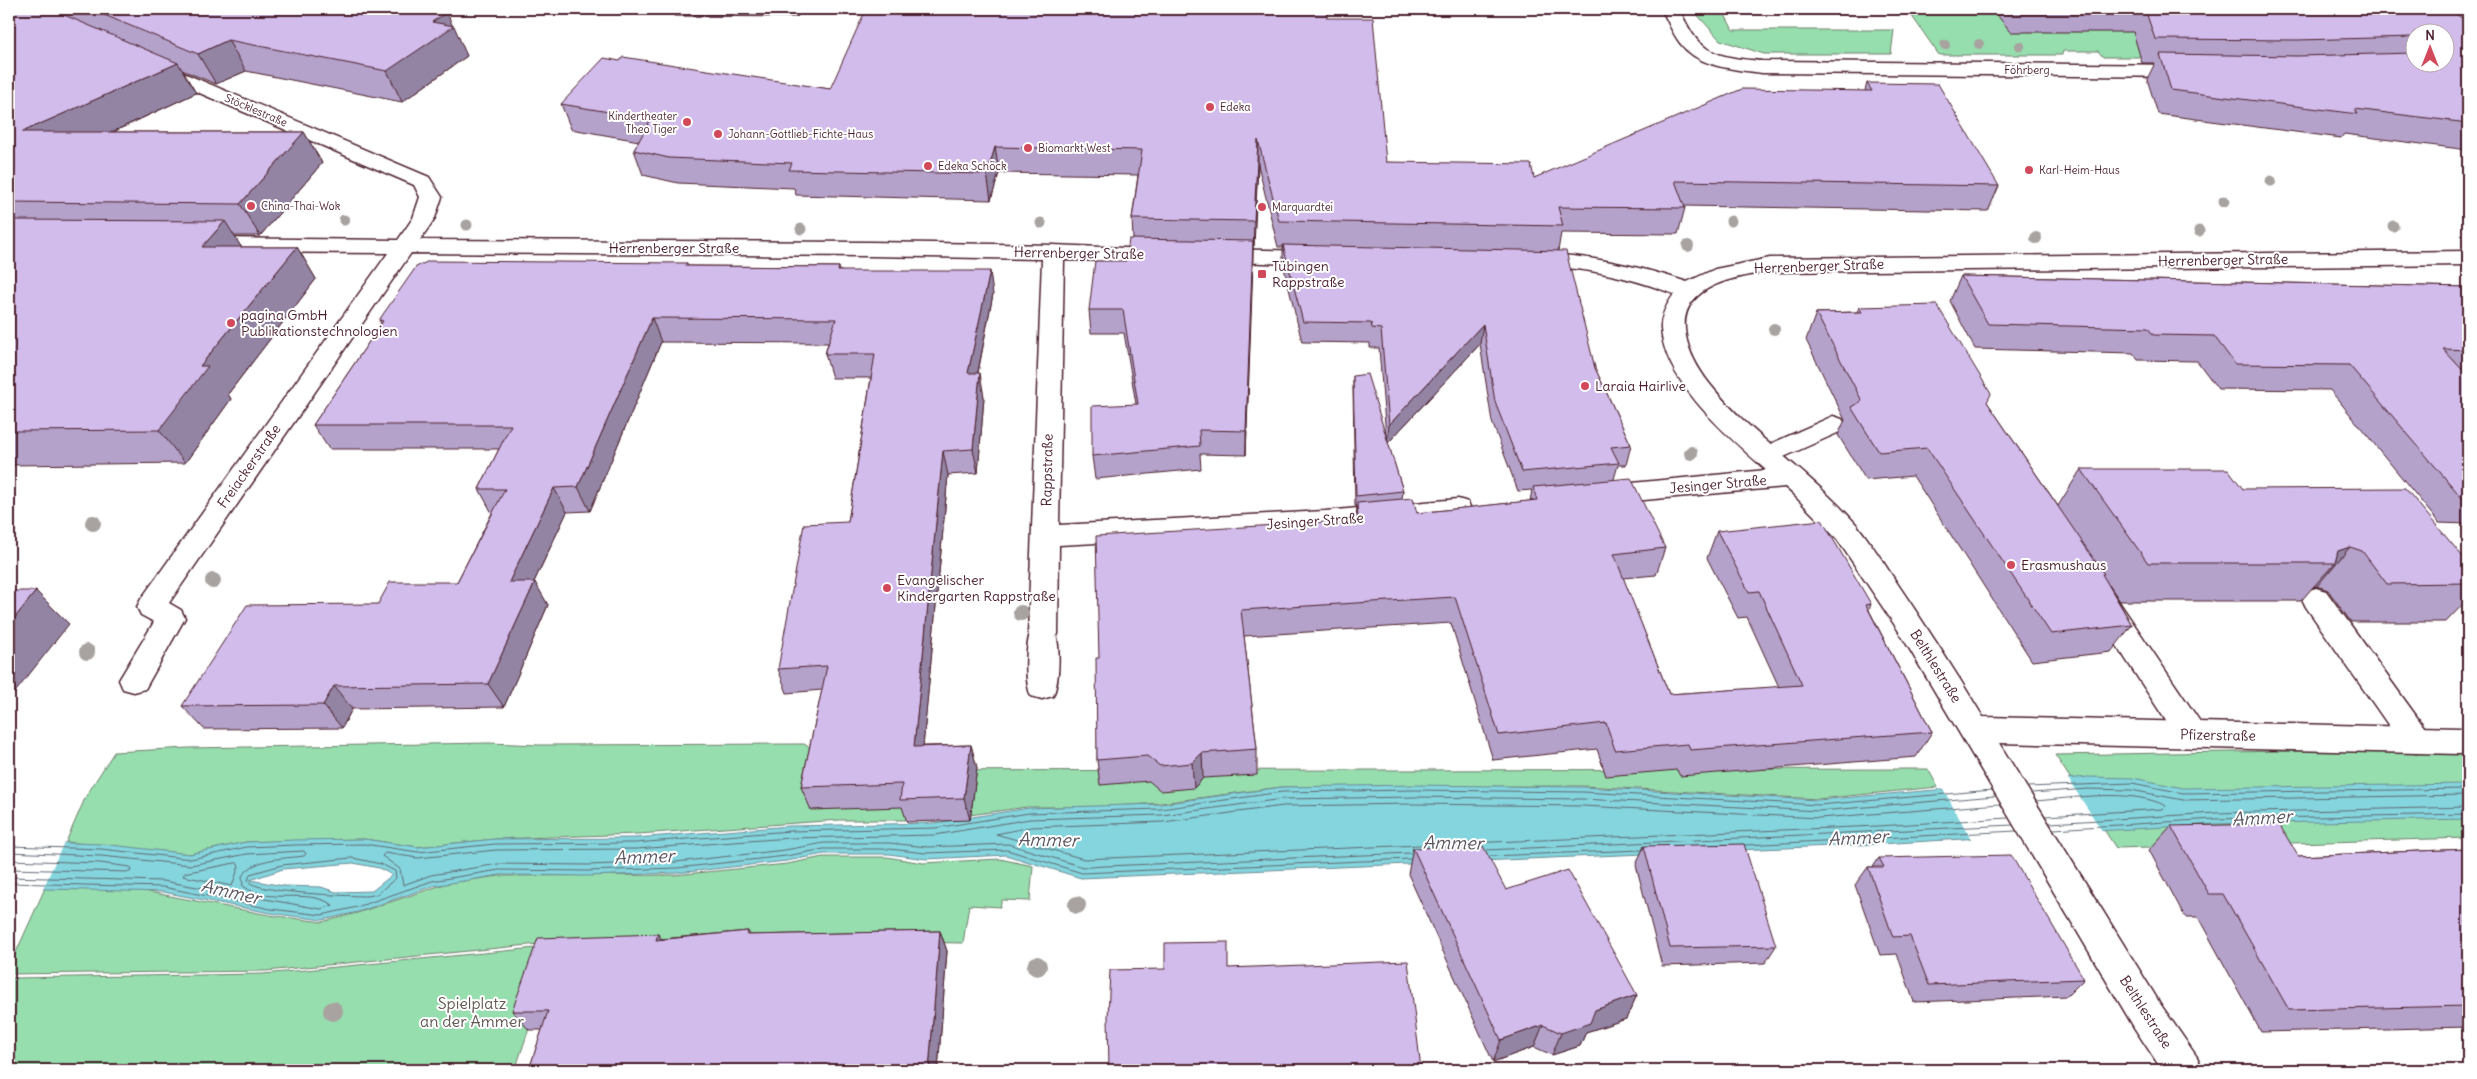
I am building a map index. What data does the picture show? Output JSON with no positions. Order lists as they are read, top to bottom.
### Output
{
  "streets": {
    "street": [
      "Föhrberg",
      "Stöcklestraße",
      "Herrenberger Straße",
      "Freiackerstraße",
      "Rappstraße",
      "Jesinger Straße",
      "Belthlestraße",
      "Pfizerstraße"
    ]
  },
  "crossings": [
    ["Stöcklestraße", "Herrenberger Straße"],
    ["Stöcklestraße", "Freiackerstraße"],
    ["Herrenberger Straße", "Freiackerstraße"],
    ["Herrenberger Straße", "Rappstraße"],
    ["Herrenberger Straße", "Belthlestraße"],
    ["Rappstraße", "Jesinger Straße"],
    ["Jesinger Straße", "Belthlestraße"],
    ["Belthlestraße", "Pfizerstraße"]
  ],
  "water": ["Ammer"],
  "parks": ["Spielplatz an der Ammer"],
  "places": {
    "other": [
      "Edeka",
      "Kindertheater Theo Tiger",
      "Johann-Gottlieb-Fichte-Haus",
      "Biomarkt West",
      "Edeka Schöck",
      "Karl-Heim-Haus",
      "China-Thai-Wok",
      "Marquardtei",
      "pagina GmbH Publikationstechnologien",
      "Laraia Hairlive",
      "Erasmushaus",
      "Evangelischer Kindergarten Rappstraße"
    ],
    "transit": ["Tübingen Rappstraße"]
  },
  "north": "top"
}
